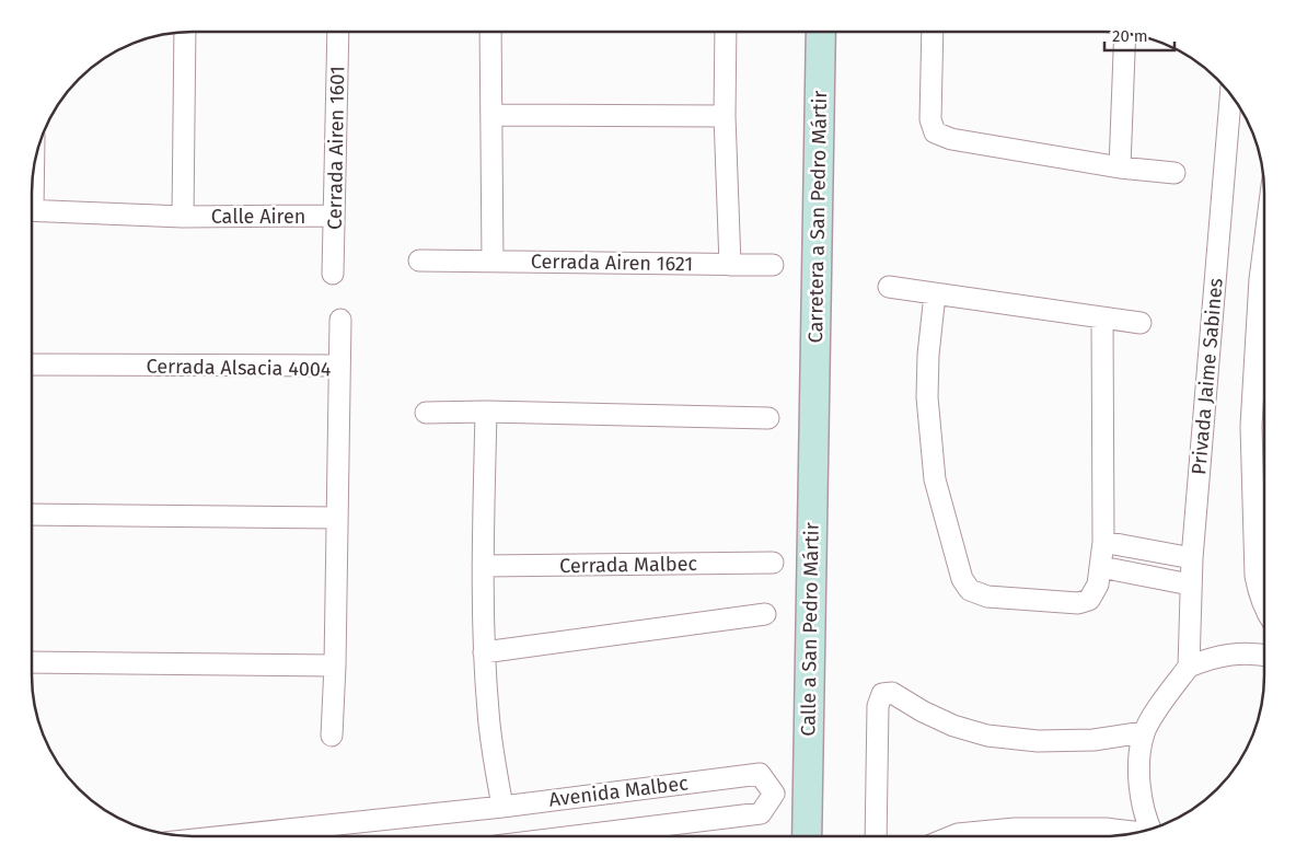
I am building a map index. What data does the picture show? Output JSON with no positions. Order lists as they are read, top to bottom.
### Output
{
  "streets": {
    "main road": ["Carretera a San Pedro Mártir", "Calle a San Pedro Mártir"],
    "street": [
      "Cerrada Airen 1601",
      "Calle Airen",
      "Cerrada Airen 1621",
      "Cerrada Alsacia 4004",
      "Privada Jaime Sabines",
      "Cerrada Malbec",
      "Avenida Malbec"
    ]
  },
  "crossings": [
    ["Cerrada Airen 1601", "Calle Airen"],
    ["Carretera a San Pedro Mártir", "Calle a San Pedro Mártir"]
  ],
  "scale_bar": "20 m"
}
